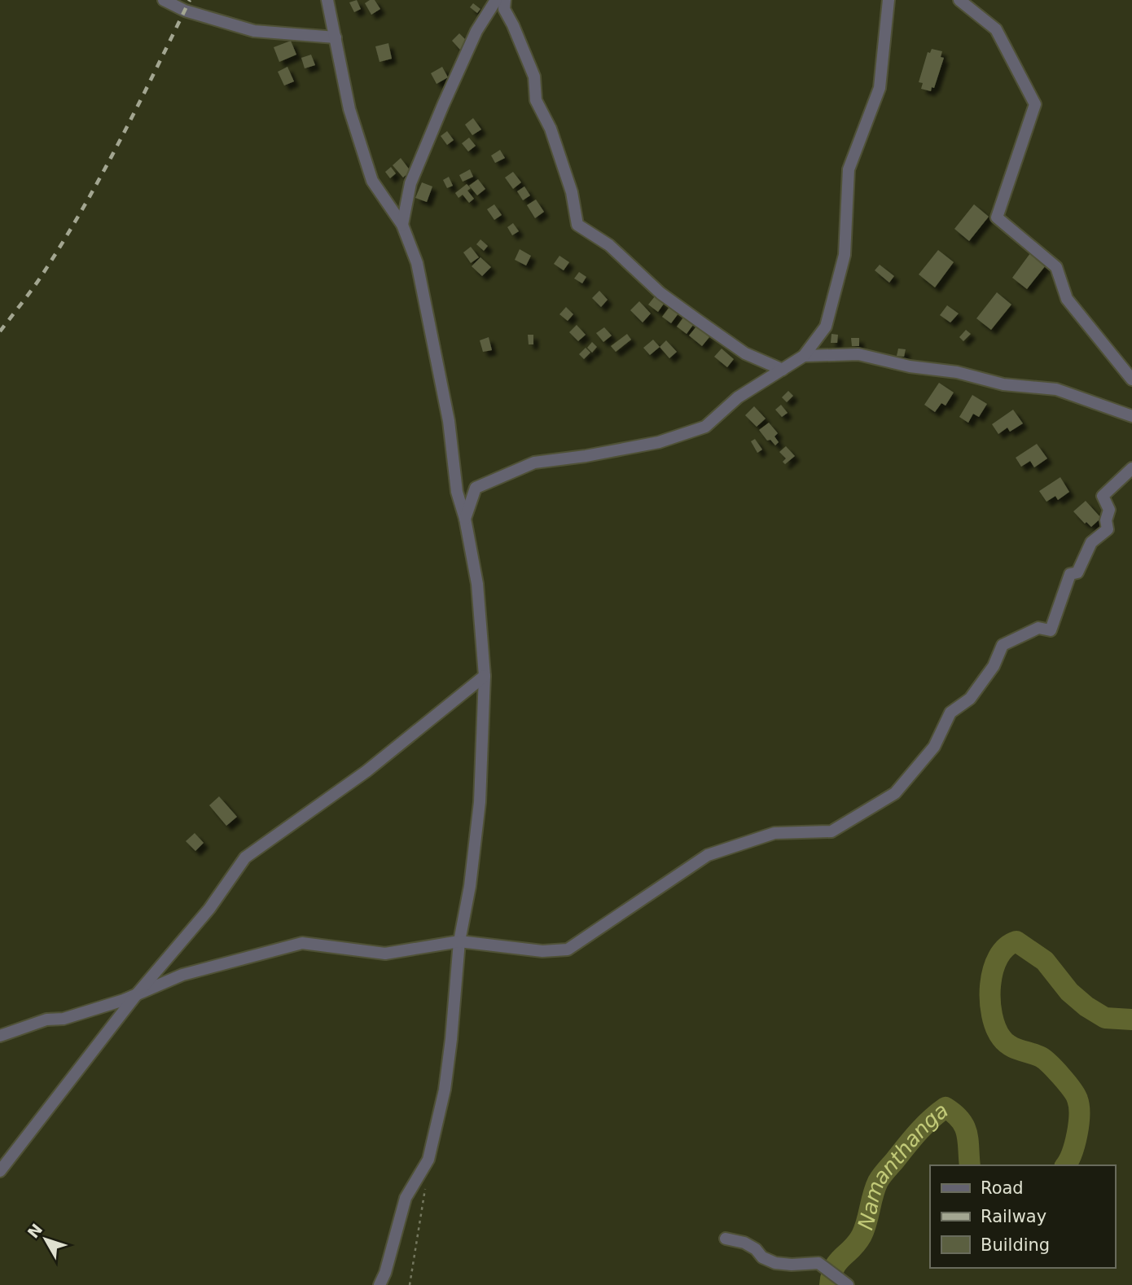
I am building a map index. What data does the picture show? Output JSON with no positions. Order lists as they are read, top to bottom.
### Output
{
  "water": ["Namanthanga"],
  "legend": ["Road", "Railway", "Building"],
  "north": "top left"
}
